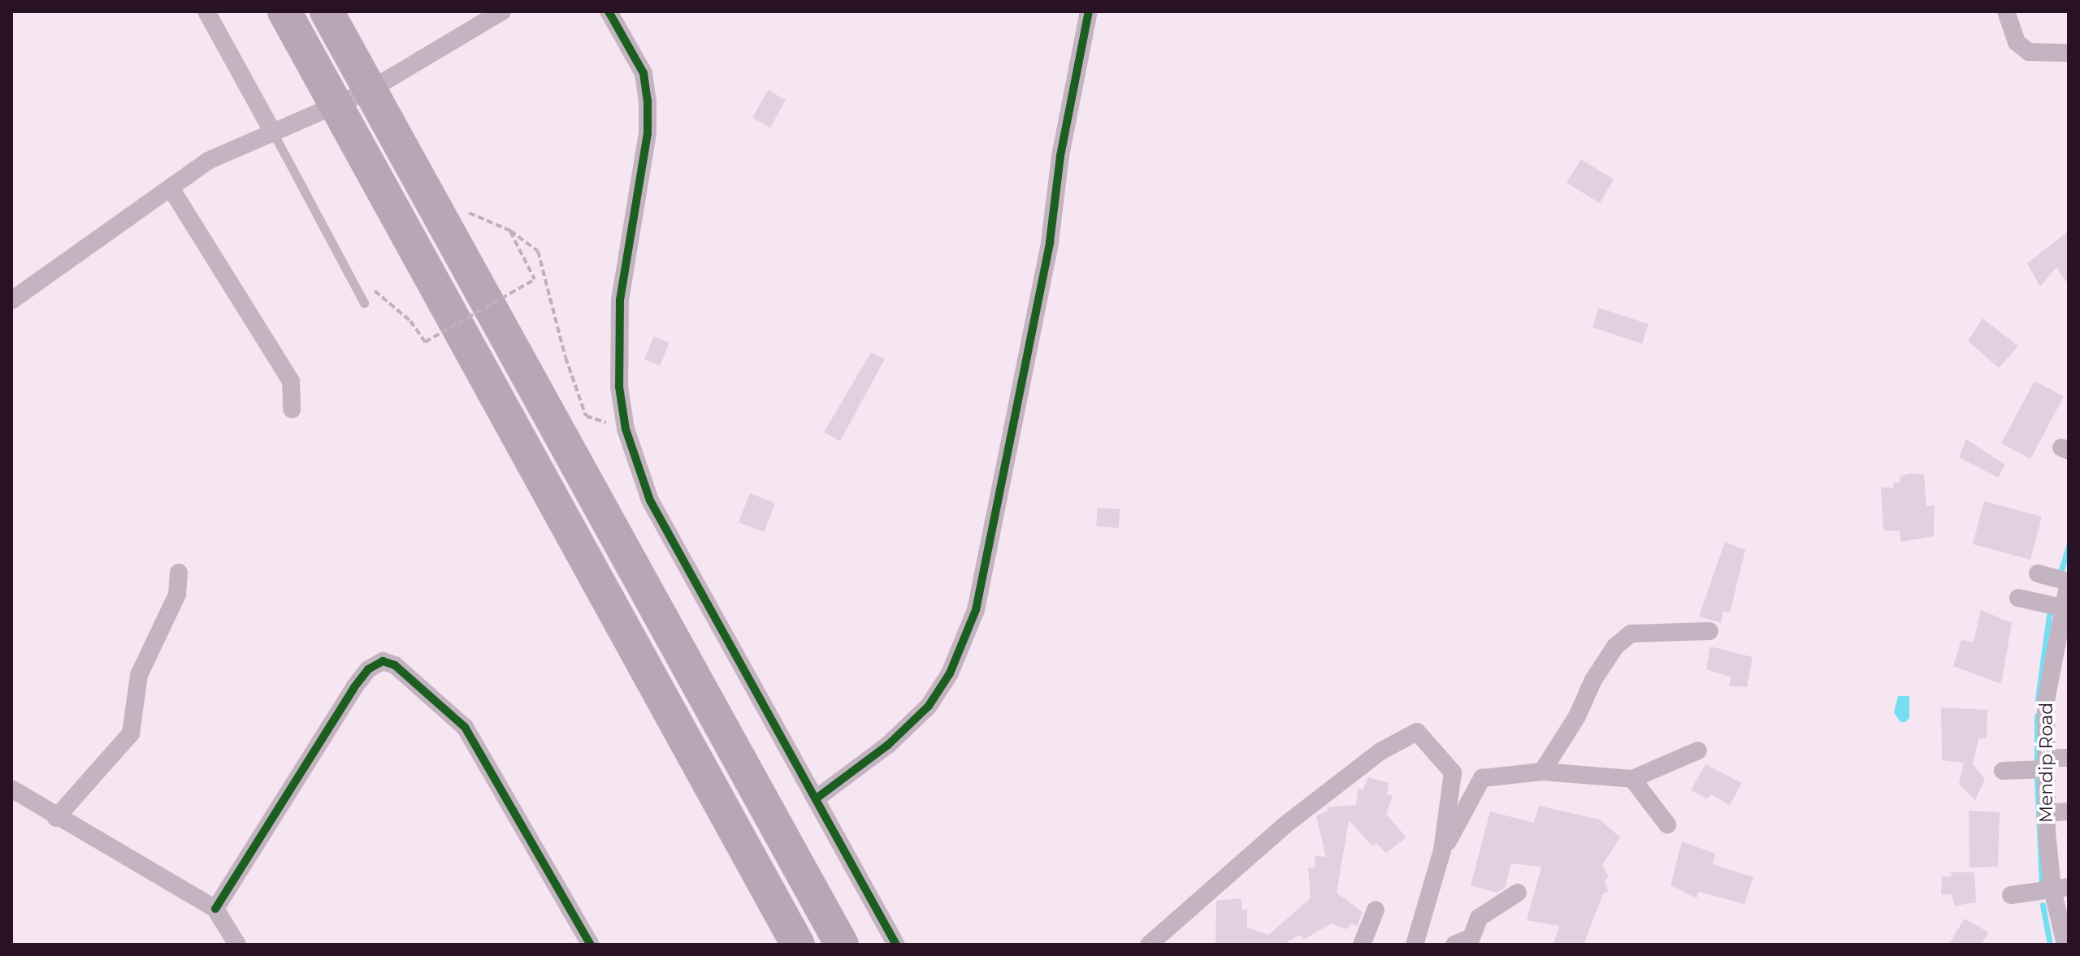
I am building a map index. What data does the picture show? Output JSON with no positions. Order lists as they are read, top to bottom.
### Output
{
  "streets": {
    "street": ["Mendip Road"]
  }
}
